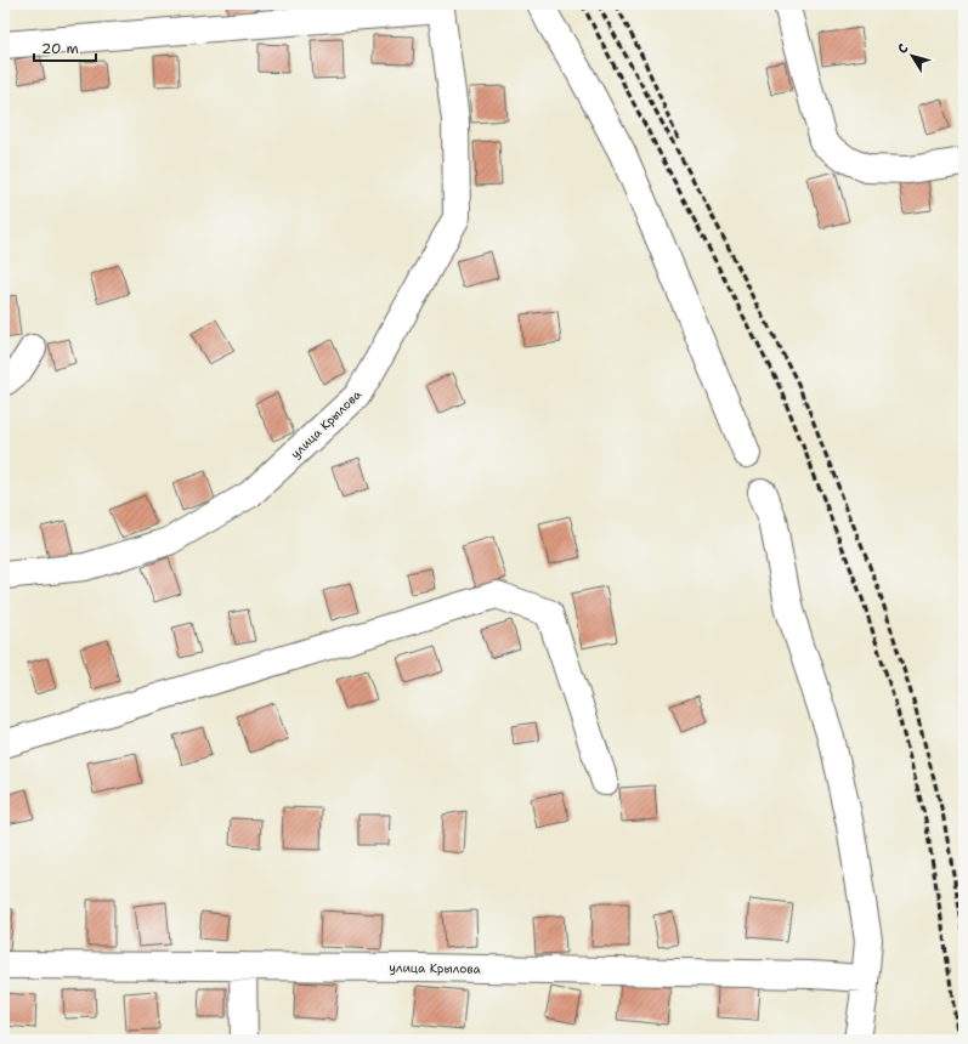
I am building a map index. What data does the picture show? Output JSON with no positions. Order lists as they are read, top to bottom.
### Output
{
  "streets": {
    "street": ["улица Крылова"]
  },
  "scale_bar": "20 m",
  "north": "top left"
}
